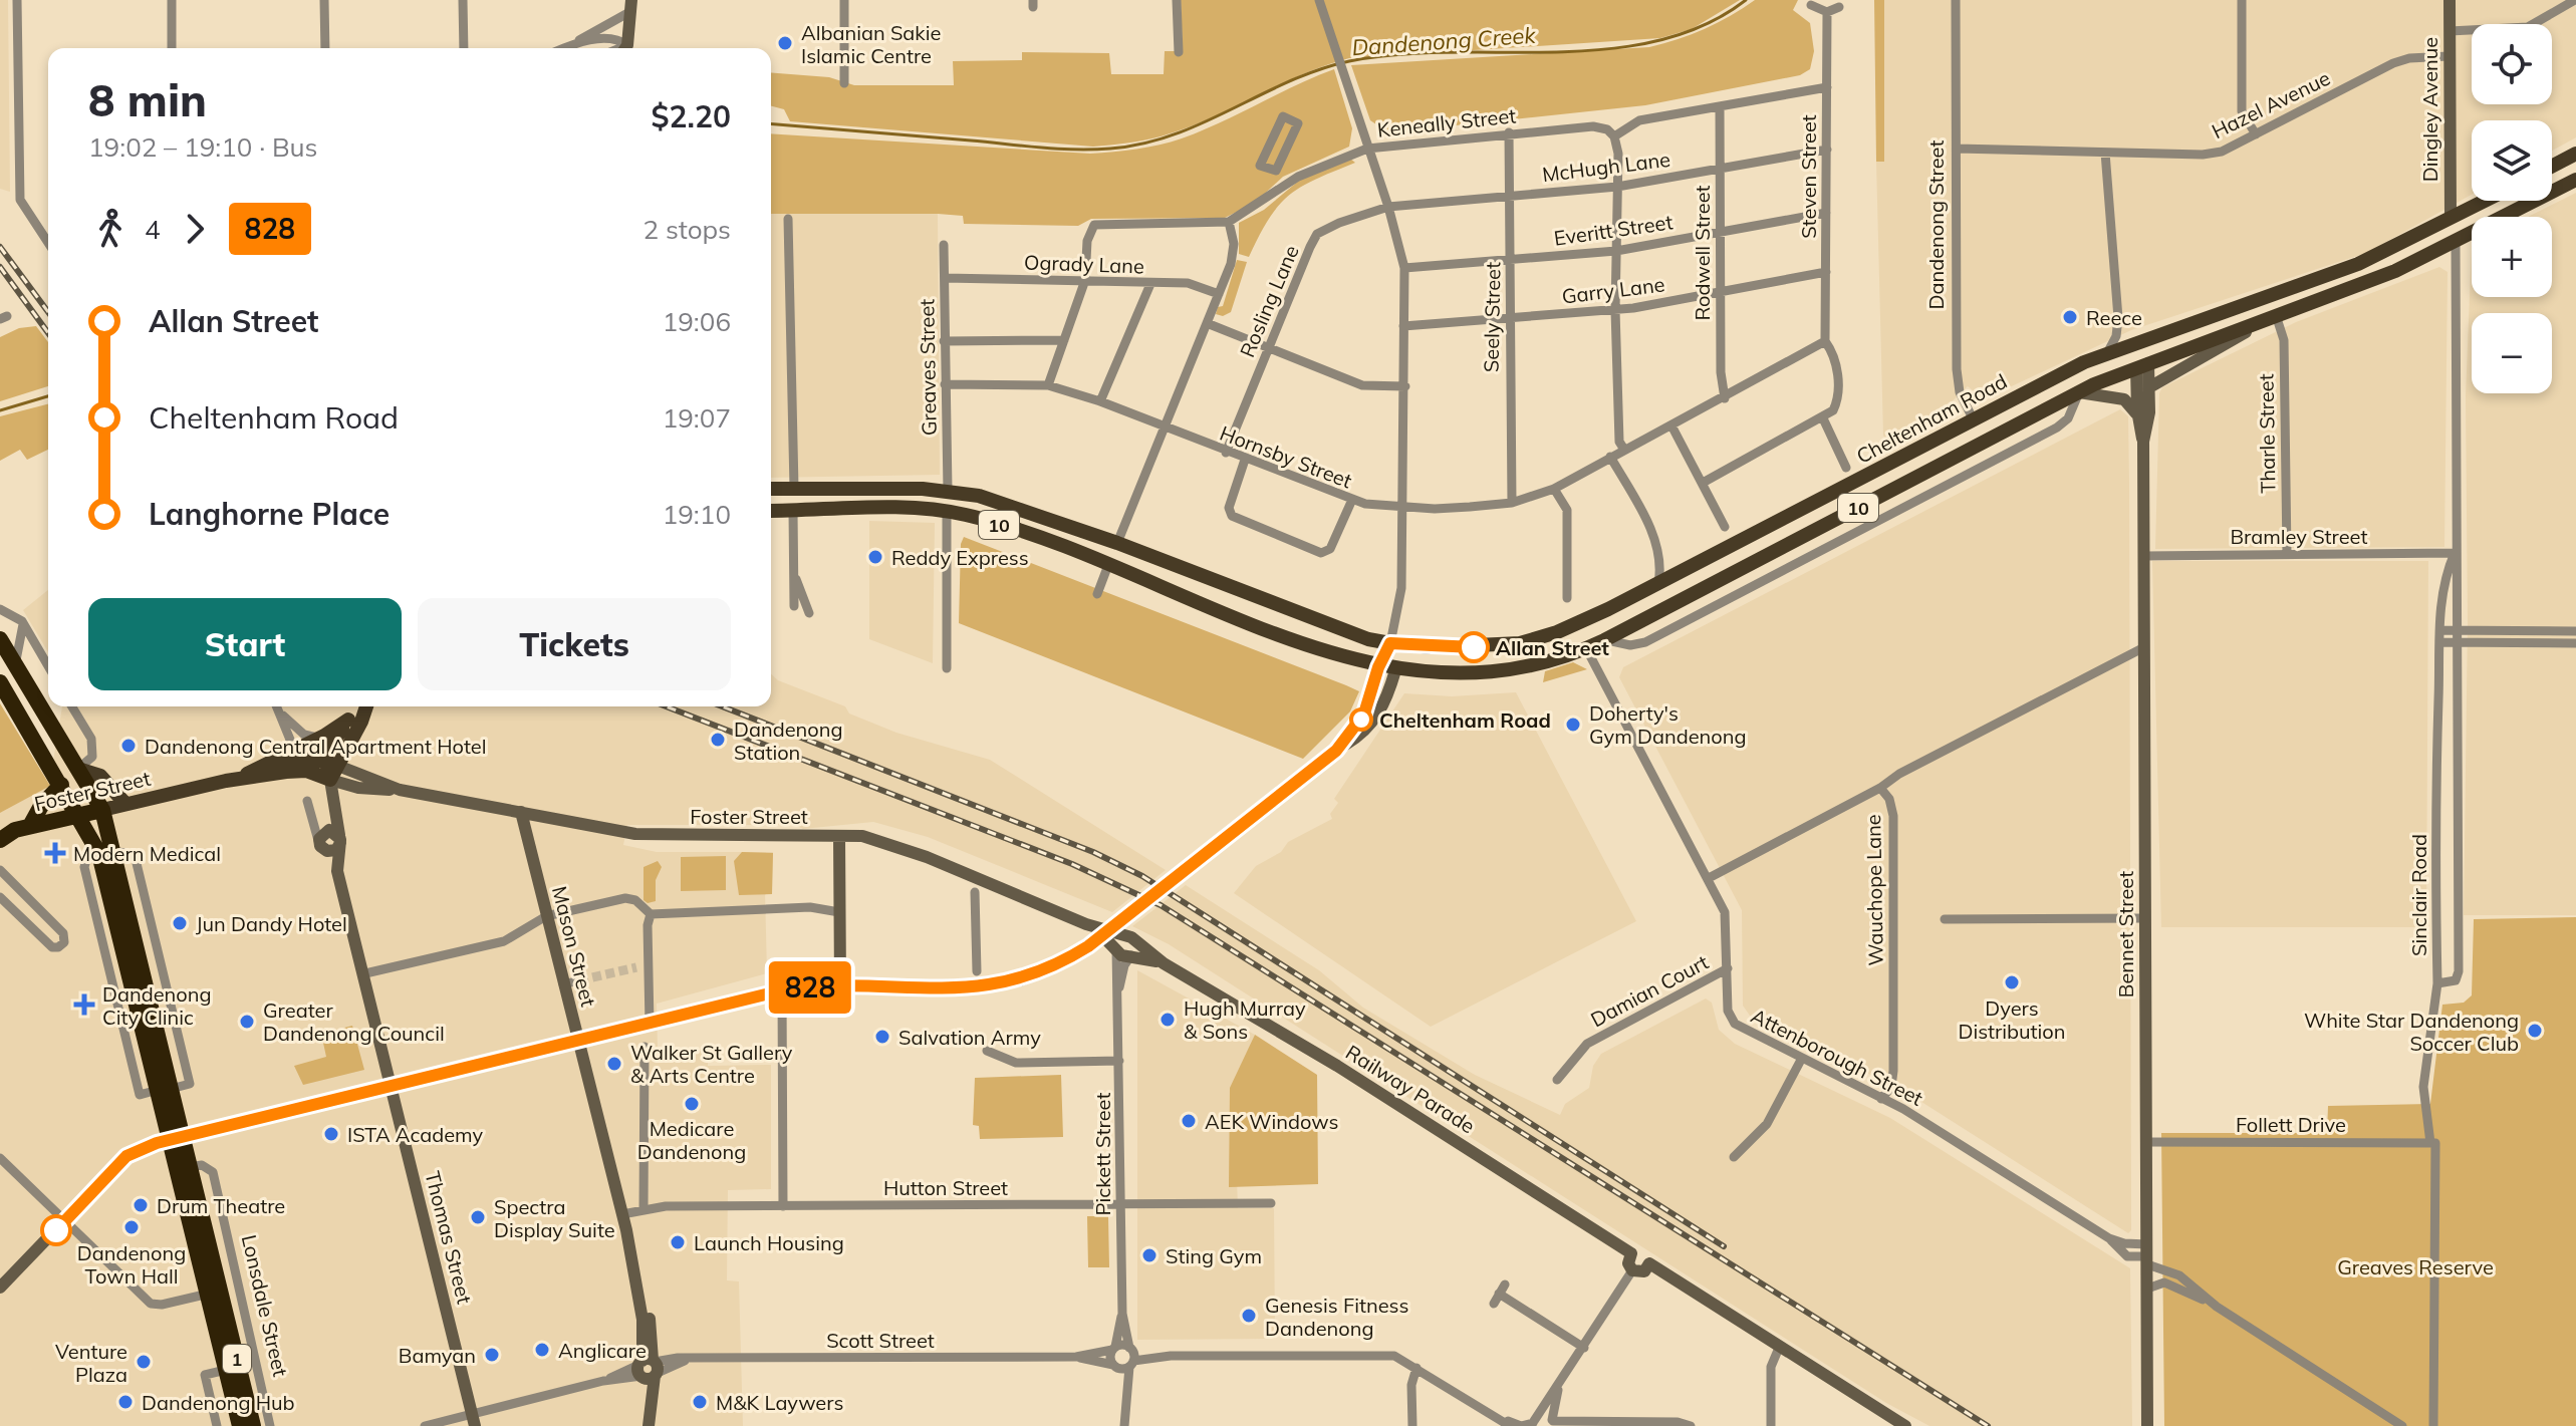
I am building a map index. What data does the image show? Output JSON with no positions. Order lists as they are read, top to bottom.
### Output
{
  "streets": {
    "highway": ["Foster Street", "Lonsdale Street", "1"],
    "main road": ["Dandenong Street", "Cheltenham Road", "10"],
    "street": [
      "Hazel Avenue",
      "Dingley Avenue",
      "Keneally Street",
      "McHugh Lane",
      "Steven Street",
      "Everitt Street",
      "Rodwell Street",
      "Ogrady Lane",
      "Garry Lane",
      "Rosling Lane",
      "Seely Street",
      "Greaves Street",
      "Tharle Street",
      "Hornsby Street",
      "Bramley Street",
      "Wauchope Lane",
      "Sinclair Road",
      "Bennet Street",
      "Mason Street",
      "Damian Court",
      "Attenborough Street",
      "Railway Parade",
      "Follett Drive",
      "Pickett Street",
      "Hutton Street",
      "Thomas Street",
      "Scott Street"
    ]
  },
  "crossings": [
    ["Hazel Avenue", "Dingley Avenue"],
    ["Hazel Avenue", "Dandenong Street"],
    ["Dingley Avenue", "Cheltenham Road"],
    ["Keneally Street", "Seely Street"],
    ["McHugh Lane", "Steven Street"],
    ["McHugh Lane", "Rodwell Street"],
    ["McHugh Lane", "Rosling Lane"],
    ["McHugh Lane", "Seely Street"],
    ["Steven Street", "Everitt Street"],
    ["Steven Street", "Garry Lane"],
    ["Steven Street", "Hornsby Street"],
    ["Dandenong Street", "Cheltenham Road"],
    ["Dandenong Street", "10"],
    ["Everitt Street", "Rodwell Street"],
    ["Everitt Street", "Seely Street"],
    ["Rodwell Street", "Garry Lane"],
    ["Rodwell Street", "Hornsby Street"],
    ["Ogrady Lane", "Greaves Street"],
    ["Garry Lane", "Seely Street"],
    ["Rosling Lane", "Hornsby Street"],
    ["Seely Street", "Hornsby Street"],
    ["Greaves Street", "Cheltenham Road"],
    ["Greaves Street", "Hornsby Street"],
    ["Tharle Street", "10"],
    ["Tharle Street", "Bramley Street"],
    ["10", "Sinclair Road"],
    ["10", "Bennet Street"],
    ["10", "Attenborough Street"],
    ["Bramley Street", "Sinclair Road"],
    ["Bramley Street", "Bennet Street"],
    ["Foster Street", "Mason Street"],
    ["Foster Street", "Railway Parade"],
    ["Foster Street", "Pickett Street"],
    ["Foster Street", "Thomas Street"],
    ["Foster Street", "Lonsdale Street"],
    ["Wauchope Lane", "Bennet Street"],
    ["Wauchope Lane", "Attenborough Street"],
    ["Bennet Street", "Attenborough Street"],
    ["Bennet Street", "Follett Drive"],
    ["Mason Street", "Hutton Street"],
    ["Mason Street", "Scott Street"],
    ["Damian Court", "Attenborough Street"],
    ["Railway Parade", "Pickett Street"],
    ["Pickett Street", "Hutton Street"],
    ["Pickett Street", "Scott Street"],
    ["Thomas Street", "Scott Street"],
    ["Lonsdale Street", "1"]
  ],
  "water": ["Dandenong Creek"],
  "parks": ["Greaves Reserve"],
  "places": {
    "other": [
      "Albanian Sakie Islamic Centre",
      "Reece",
      "Reddy Express",
      "Allan Street",
      "Cheltenham Road",
      "Doherty's Gym Dandenong",
      "Dandenong Station",
      "Dandenong Central Apartment Hotel",
      "Jun Dandy Hotel",
      "Dyers Distribution",
      "Hugh Murray & Sons",
      "Greater Dandenong Council",
      "White Star Dandenong Soccer Club",
      "Salvation Army",
      "Walker St Gallery & Arts Centre",
      "Medicare Dandenong",
      "AEK Windows",
      "ISTA Academy",
      "Drum Theatre",
      "Spectra Display Suite",
      "Dandenong Town Hall",
      "Launch Housing",
      "Sting Gym",
      "Genesis Fitness Dandenong",
      "Anglicare",
      "Bamyan",
      "Venture Plaza",
      "Dandenong Hub",
      "M&K Laywers"
    ],
    "health": ["Modern Medical", "Dandenong City Clinic"]
  },
  "lines": ["bus line 828"],
  "page": {
    "on_map": "828",
    "map_buttons": ["+", "−"],
    "heading": ["8 min", "19:02 – 19:10 · Bus", "$2.20"],
    "legs": ["4", "828", "2 stops"],
    "list": [
      {
        "name": "Allan Street",
        "value": "19:06"
      },
      {
        "name": "Cheltenham Road",
        "value": "19:07"
      },
      {
        "name": "Langhorne Place",
        "value": "19:10"
      }
    ],
    "buttons": ["Start", "Tickets"]
  }
}
